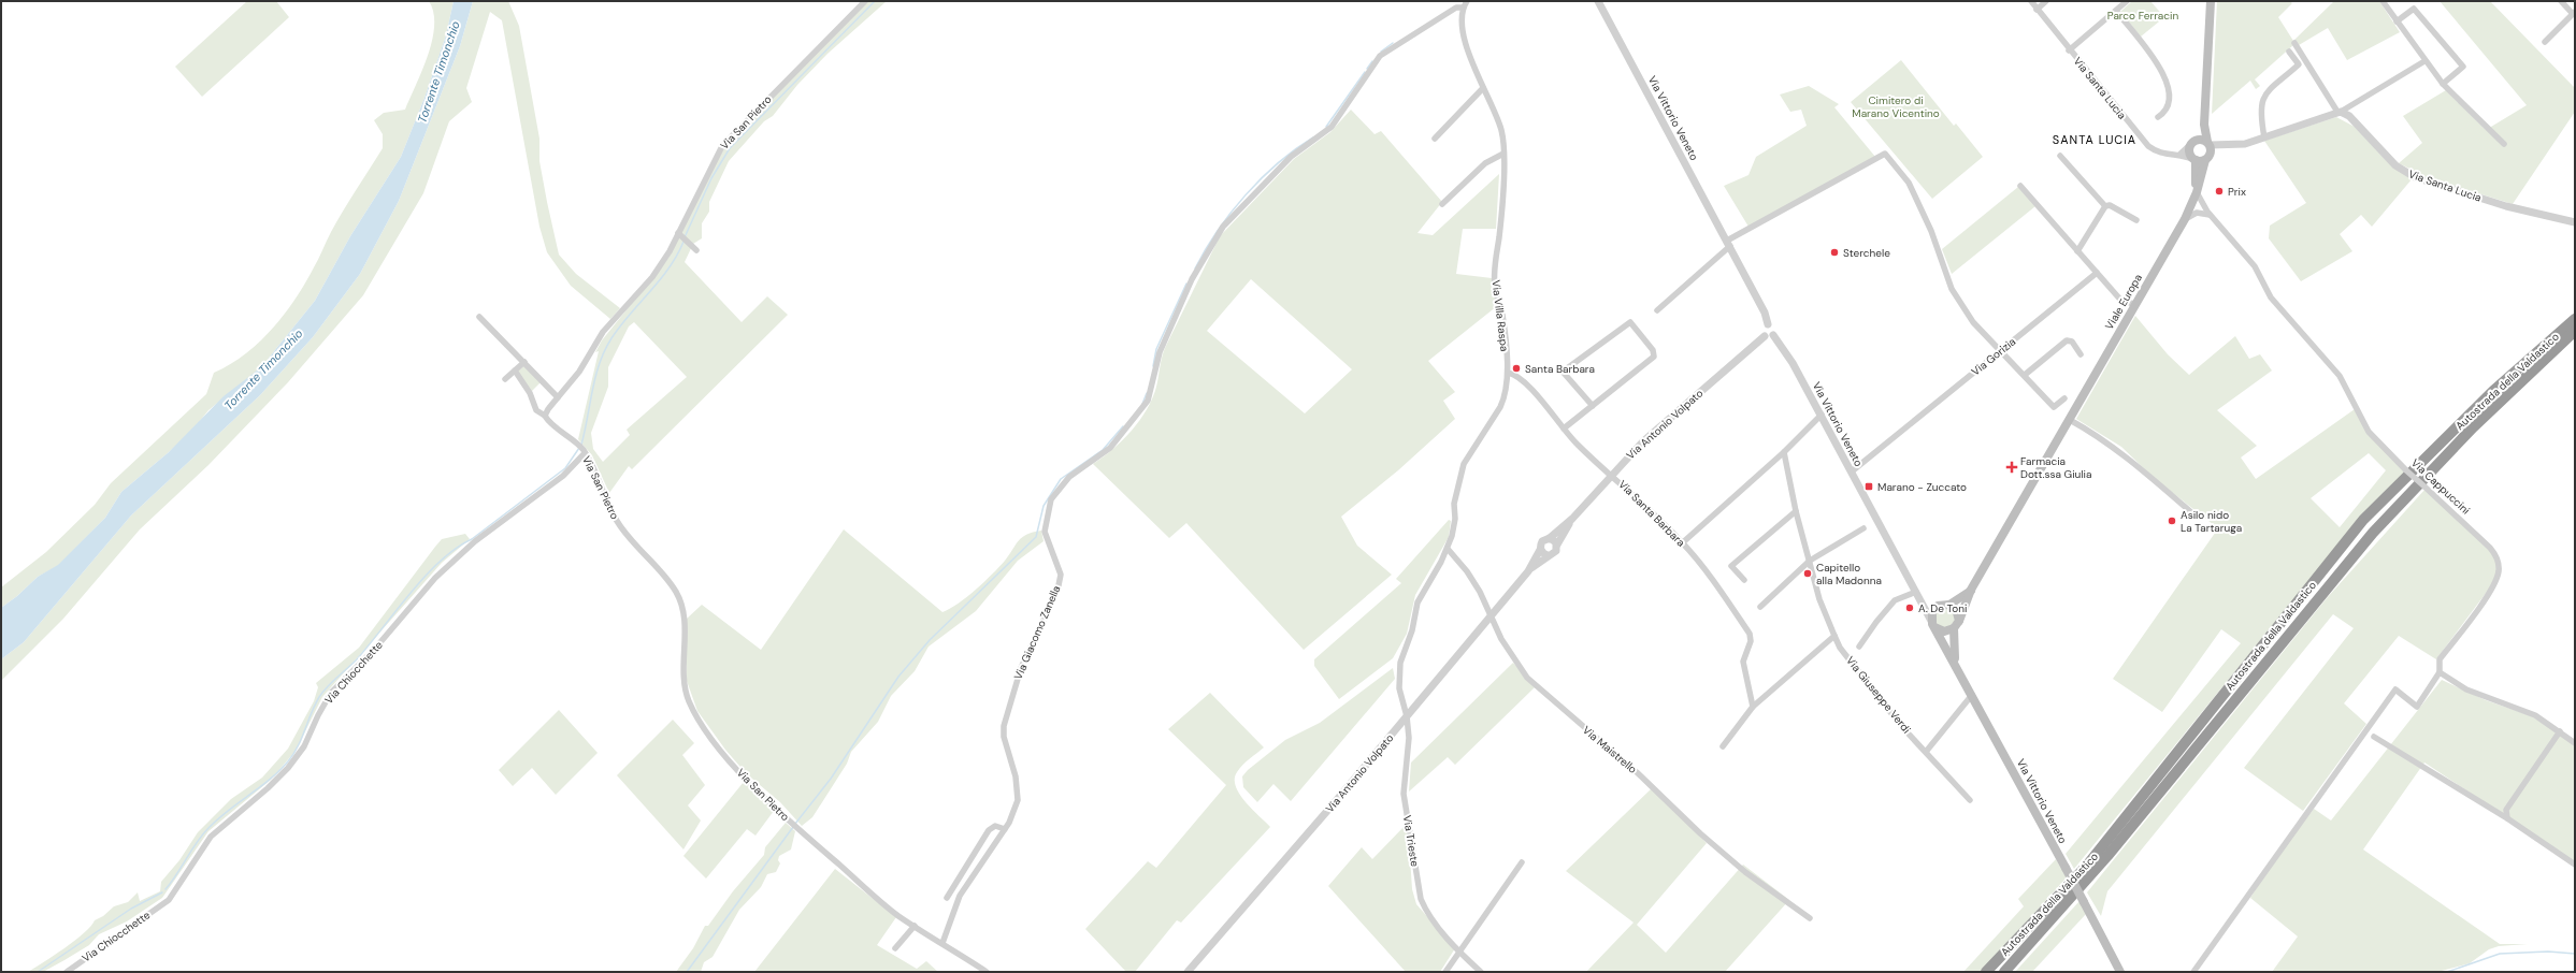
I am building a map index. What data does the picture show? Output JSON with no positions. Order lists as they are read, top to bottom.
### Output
{
  "streets": {
    "highway": ["Autostrada della Valdastico"],
    "main road": ["Via Vittorio Veneto", "Viale Europa"],
    "street": [
      "Via Santa Lucia",
      "Via San Pietro",
      "Via Villa Raspa",
      "Via Gorizia",
      "Via Antonio Volpato",
      "Via Cappuccini",
      "Via Santa Barbara",
      "Via Giacomo Zanella",
      "Via Chiocchette",
      "Via Giuseppe Verdi",
      "Via Maistrello",
      "Via Trieste"
    ]
  },
  "crossings": [
    ["Via Santa Lucia", "Viale Europa"],
    ["Via Vittorio Veneto", "Viale Europa"],
    ["Via Vittorio Veneto", "Via Gorizia"],
    ["Via San Pietro", "Via Giacomo Zanella"],
    ["Via San Pietro", "Via Chiocchette"],
    ["Viale Europa", "Via Cappuccini"],
    ["Via Villa Raspa", "Via Antonio Volpato"],
    ["Via Villa Raspa", "Via Santa Barbara"],
    ["Via Villa Raspa", "Via Giacomo Zanella"],
    ["Via Villa Raspa", "Via Maistrello"],
    ["Via Villa Raspa", "Via Trieste"],
    ["Via Antonio Volpato", "Via Santa Barbara"],
    ["Via Antonio Volpato", "Via Maistrello"],
    ["Via Antonio Volpato", "Via Trieste"]
  ],
  "districts": ["SANTA LUCIA"],
  "water": ["Torrente Timonchio"],
  "parks": ["Parco Ferracin", "Cimitero di Marano Vicentino"],
  "places": {
    "other": [
      "Prix",
      "Sterchele",
      "Santa Barbara",
      "Asilo nido La Tartaruga",
      "Capitello alla Madonna",
      "A. De Toni"
    ],
    "health": ["Farmacia Dott.ssa Giulia"],
    "transit": ["Marano - Zuccato"]
  }
}
